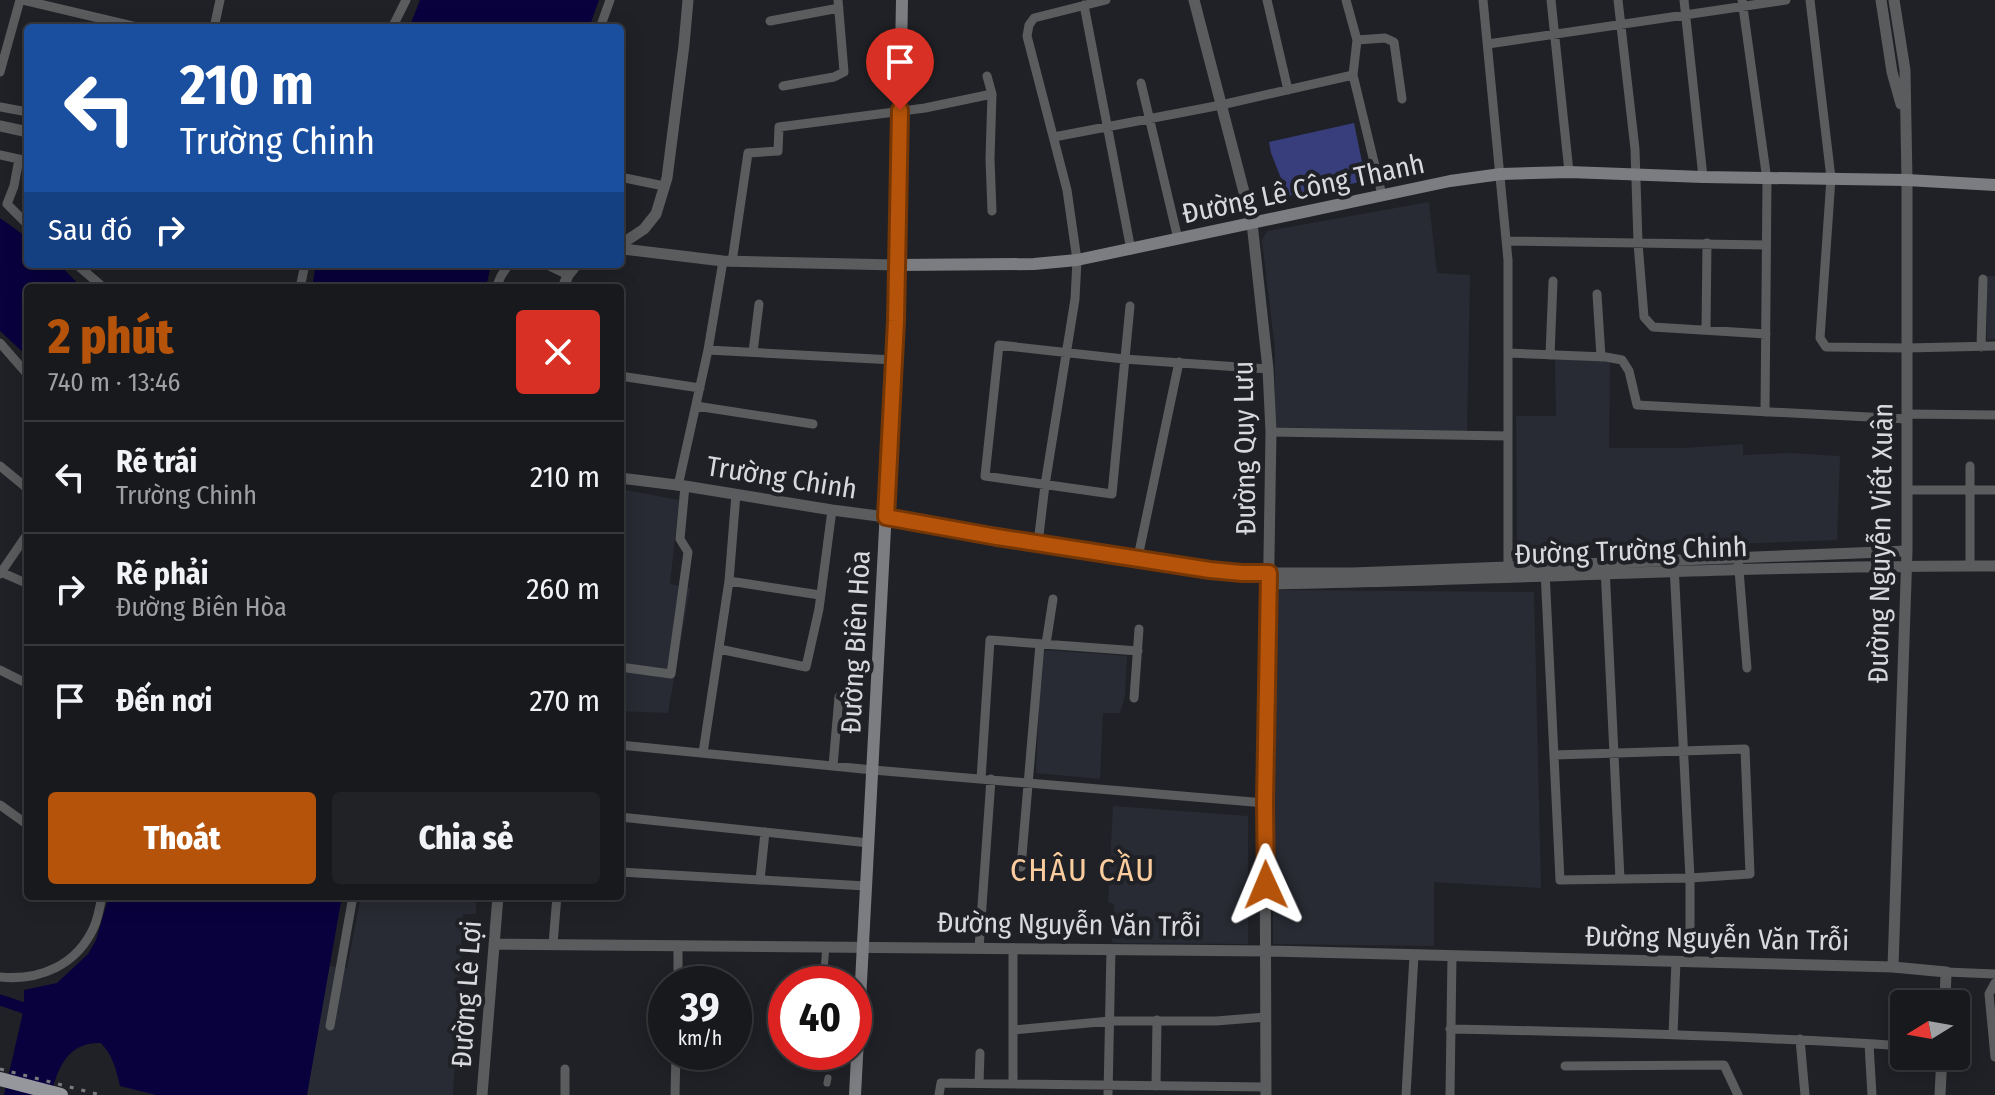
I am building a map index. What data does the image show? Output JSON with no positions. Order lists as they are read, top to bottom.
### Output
{
  "streets": {
    "main road": ["Đường Lê Công Thanh", "Đường Biên Hòa"],
    "street": [
      "Đường Quy Lưu",
      "Trường Chinh",
      "Đường Nguyễn Viết Xuân",
      "Đường Trường Chinh",
      "Đường Nguyễn Văn Trỗi",
      "Đường Lê Lợi"
    ]
  },
  "crossings": [
    ["Đường Lê Công Thanh", "Đường Quy Lưu"],
    ["Đường Lê Công Thanh", "Đường Nguyễn Viết Xuân"],
    ["Đường Lê Công Thanh", "Đường Biên Hòa"],
    ["Đường Quy Lưu", "Trường Chinh"],
    ["Đường Quy Lưu", "Đường Trường Chinh"],
    ["Đường Quy Lưu", "Đường Nguyễn Văn Trỗi"],
    ["Trường Chinh", "Đường Trường Chinh"],
    ["Trường Chinh", "Đường Biên Hòa"],
    ["Đường Nguyễn Viết Xuân", "Đường Trường Chinh"],
    ["Đường Nguyễn Viết Xuân", "Đường Nguyễn Văn Trỗi"],
    ["Đường Biên Hòa", "Đường Nguyễn Văn Trỗi"],
    ["Đường Nguyễn Văn Trỗi", "Đường Lê Lợi"]
  ],
  "districts": ["CHÂU CẦU"],
  "north": "left",
  "page": {
    "turn": ["210 m", "Trường Chinh"],
    "then": "Sau đó",
    "heading": ["2 phút", "740 m · 13:46"],
    "list": [
      {
        "name": "Rẽ trái",
        "note": "Trường Chinh",
        "value": "210 m"
      },
      {
        "name": "Rẽ phải",
        "note": "Đường Biên Hòa",
        "value": "260 m"
      },
      {
        "name": "Đến nơi",
        "value": "270 m"
      }
    ],
    "buttons": ["Thoát", "Chia sẻ"],
    "speed": "39 km/h",
    "limit": "40"
  }
}
